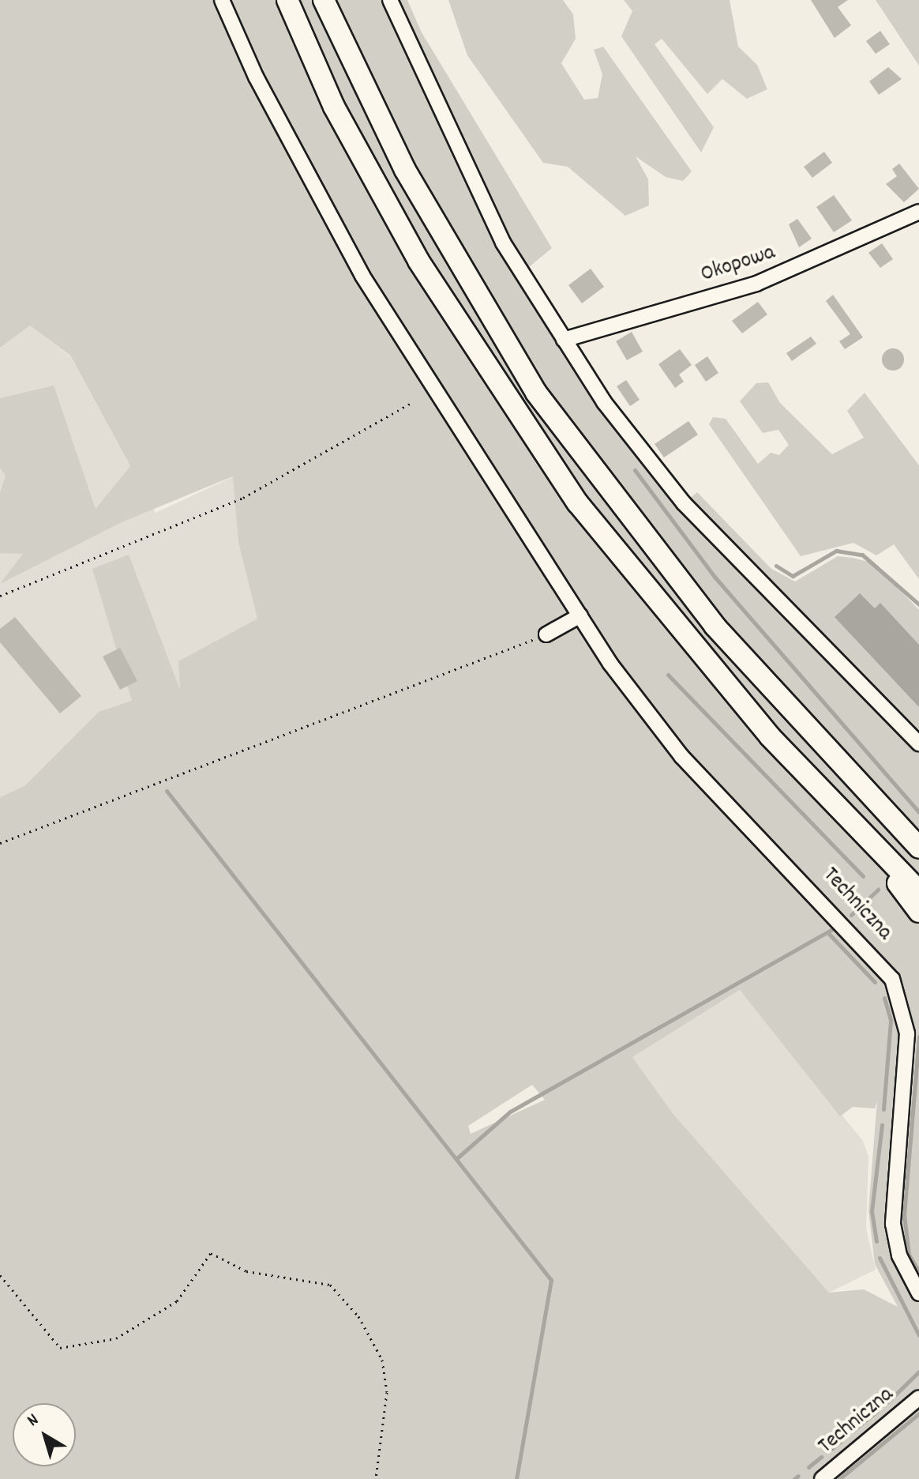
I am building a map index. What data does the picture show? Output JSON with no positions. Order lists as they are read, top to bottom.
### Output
{
  "streets": {
    "street": ["Okopowa", "Techniczna"]
  },
  "north": "top left"
}
